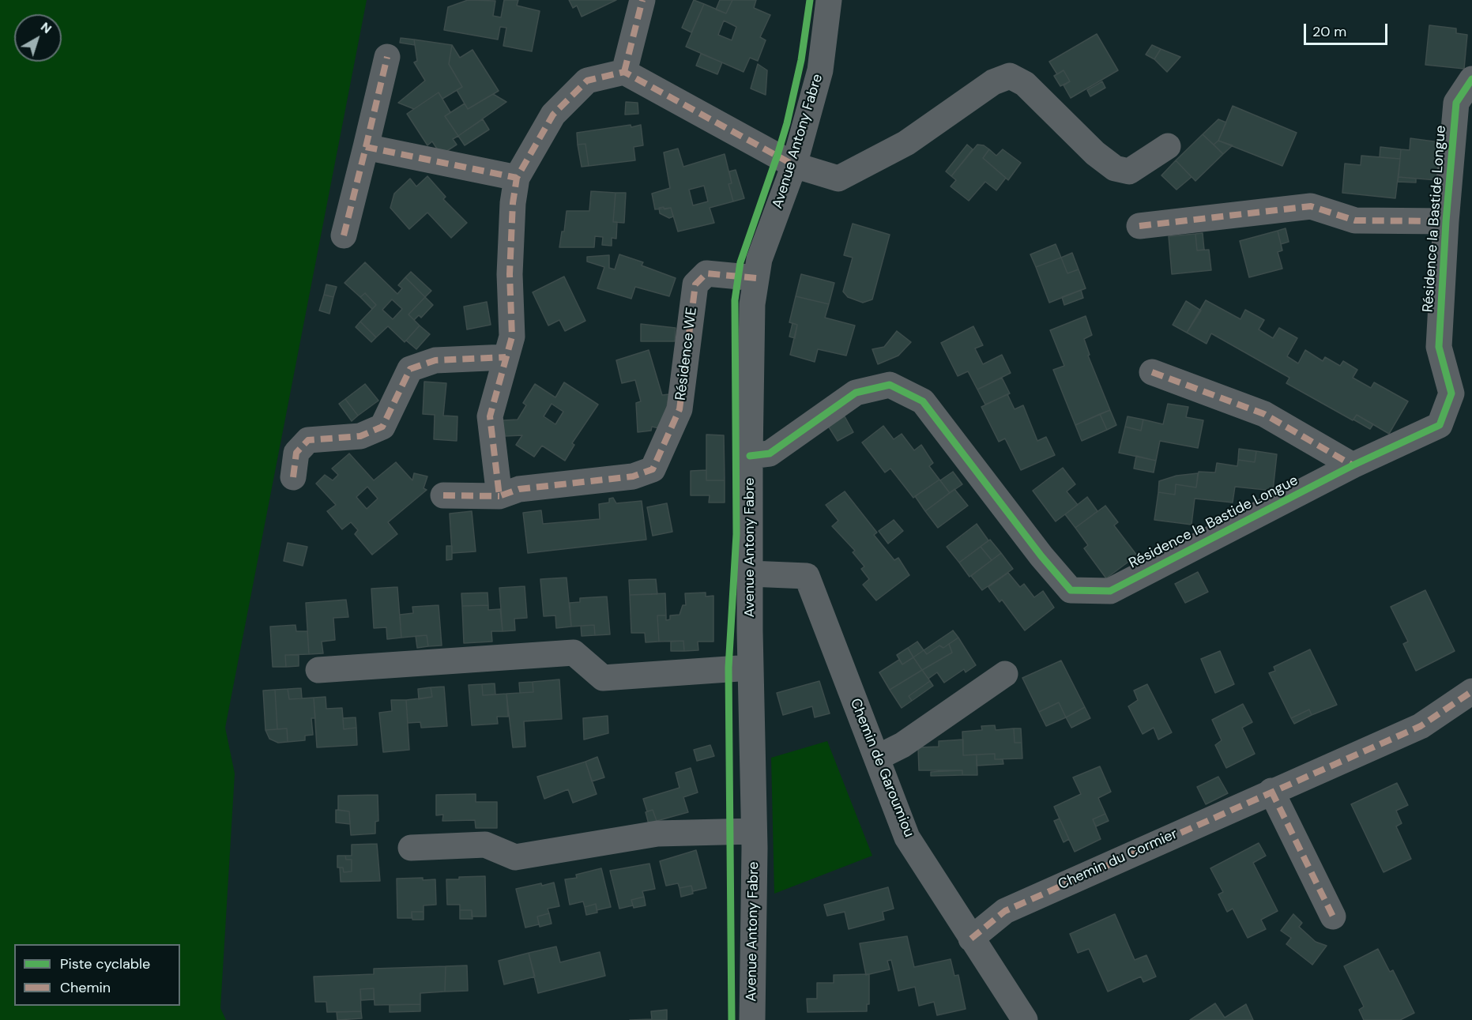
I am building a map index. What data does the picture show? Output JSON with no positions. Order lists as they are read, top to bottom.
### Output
{
  "streets": {
    "street": [
      "Avenue Antony Fabre",
      "Résidence la Bastide Longue",
      "Résidence WE",
      "Chemin de Garoumiou",
      "Chemin du Cormier"
    ]
  },
  "crossings": [
    ["Avenue Antony Fabre", "Résidence la Bastide Longue"],
    ["Avenue Antony Fabre", "Résidence WE"],
    ["Avenue Antony Fabre", "Chemin de Garoumiou"],
    ["Chemin de Garoumiou", "Chemin du Cormier"]
  ],
  "legend": ["Piste cyclable", "Chemin"],
  "scale_bar": "20 m",
  "north": "top right"
}
